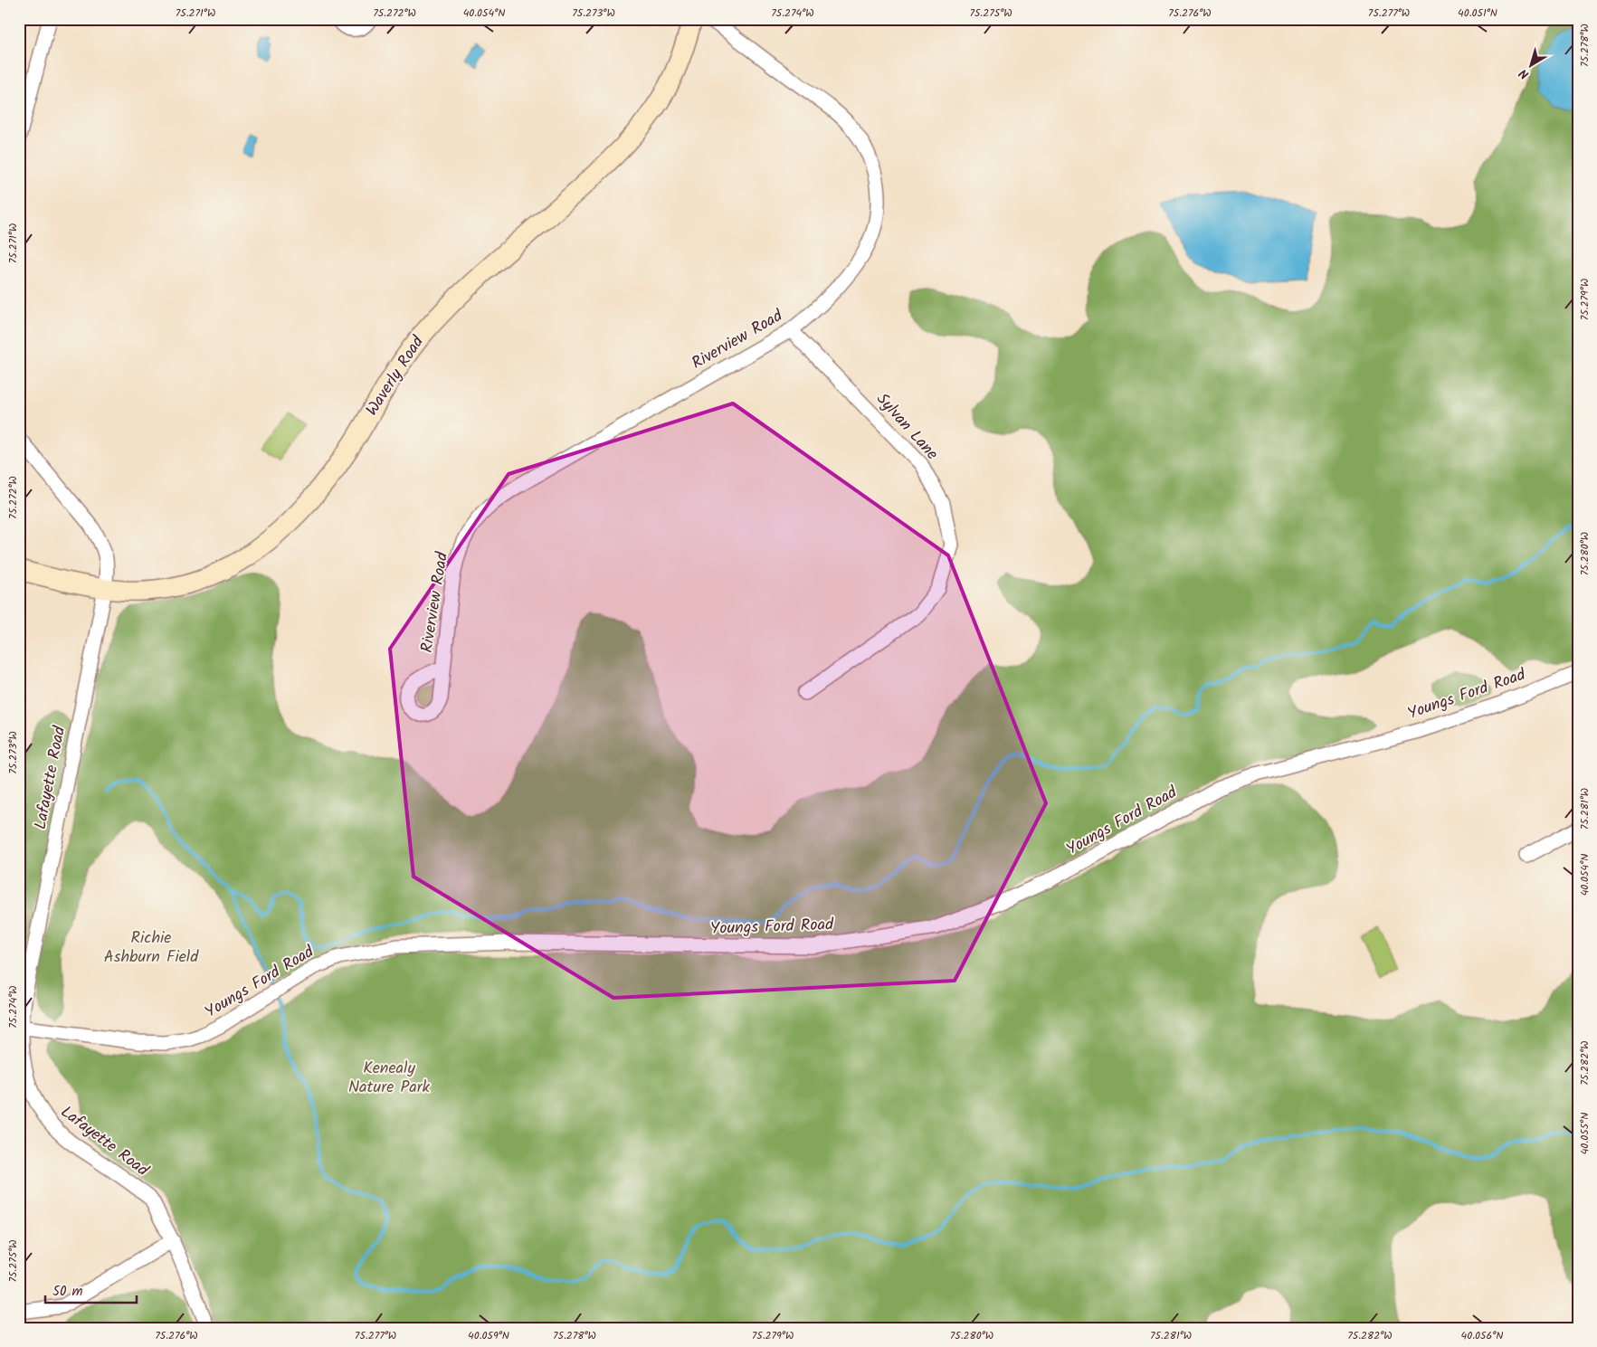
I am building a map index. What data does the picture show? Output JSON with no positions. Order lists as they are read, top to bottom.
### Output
{
  "streets": {
    "street": [
      "Riverview Road",
      "Waverly Road",
      "Sylvan Lane",
      "Youngs Ford Road",
      "Lafayette Road"
    ]
  },
  "crossings": [
    ["Riverview Road", "Sylvan Lane"],
    ["Waverly Road", "Lafayette Road"],
    ["Youngs Ford Road", "Lafayette Road"]
  ],
  "parks": ["Richie Ashburn Field", "Kenealy Nature Park"],
  "scale_bar": "50 m",
  "north": "bottom left",
  "coordinates": [
    "75.271°W",
    "75.272°W",
    "40.054°N",
    "75.273°W",
    "75.274°W",
    "75.275°W",
    "75.276°W",
    "75.277°W",
    "40.051°N",
    "75.278°W",
    "75.279°W",
    "75.280°W",
    "75.281°W",
    "75.282°W",
    "40.055°N",
    "40.059°N",
    "40.056°N"
  ]
}
